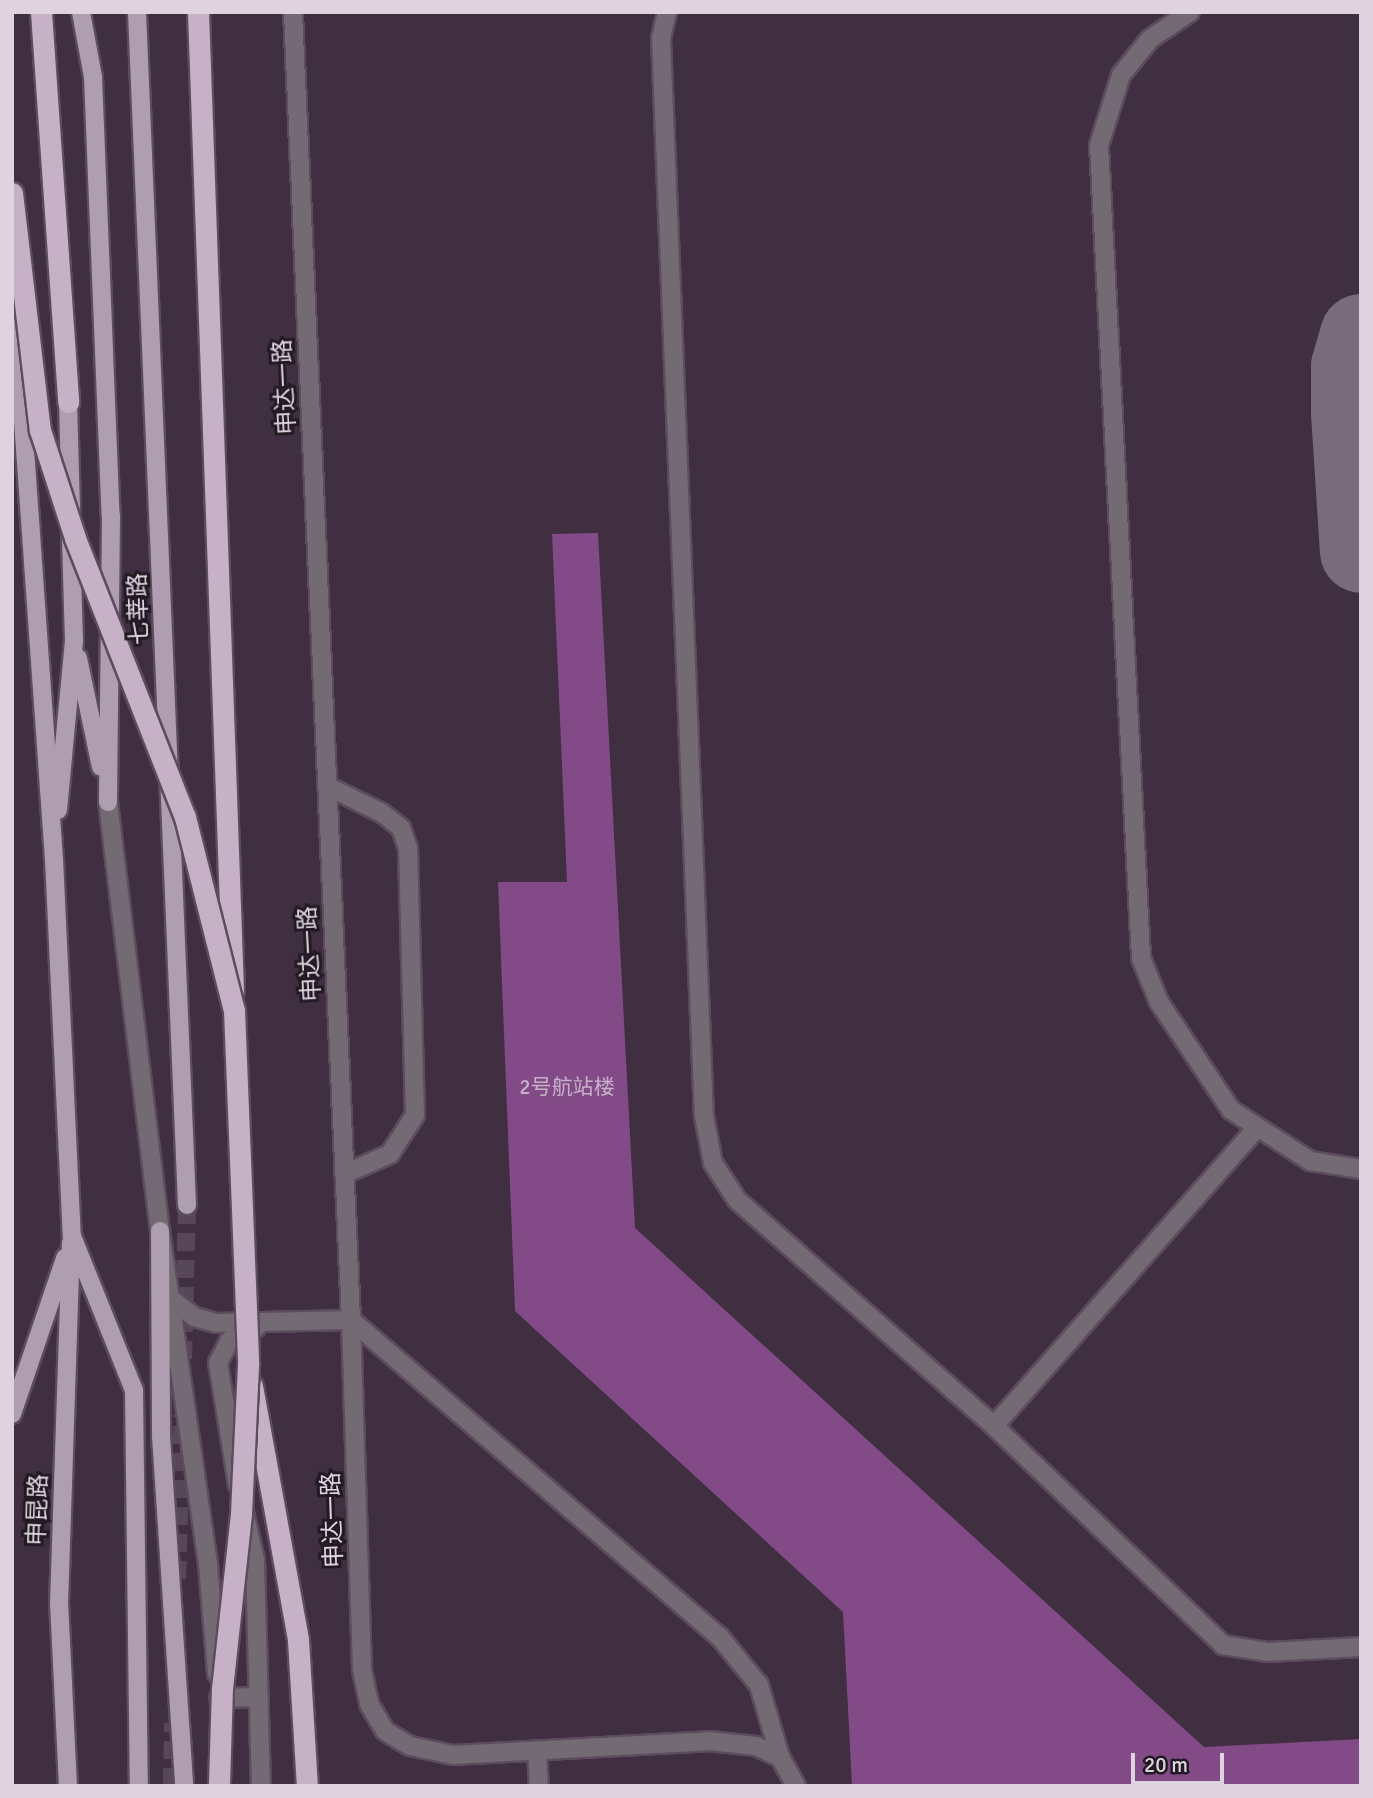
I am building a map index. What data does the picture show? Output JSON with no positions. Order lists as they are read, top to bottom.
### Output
{
  "streets": {
    "main road": ["七莘路", "申昆路"],
    "street": ["申达一路"]
  },
  "house_numbers": ["2号航站楼"],
  "scale_bar": "20 m"
}
